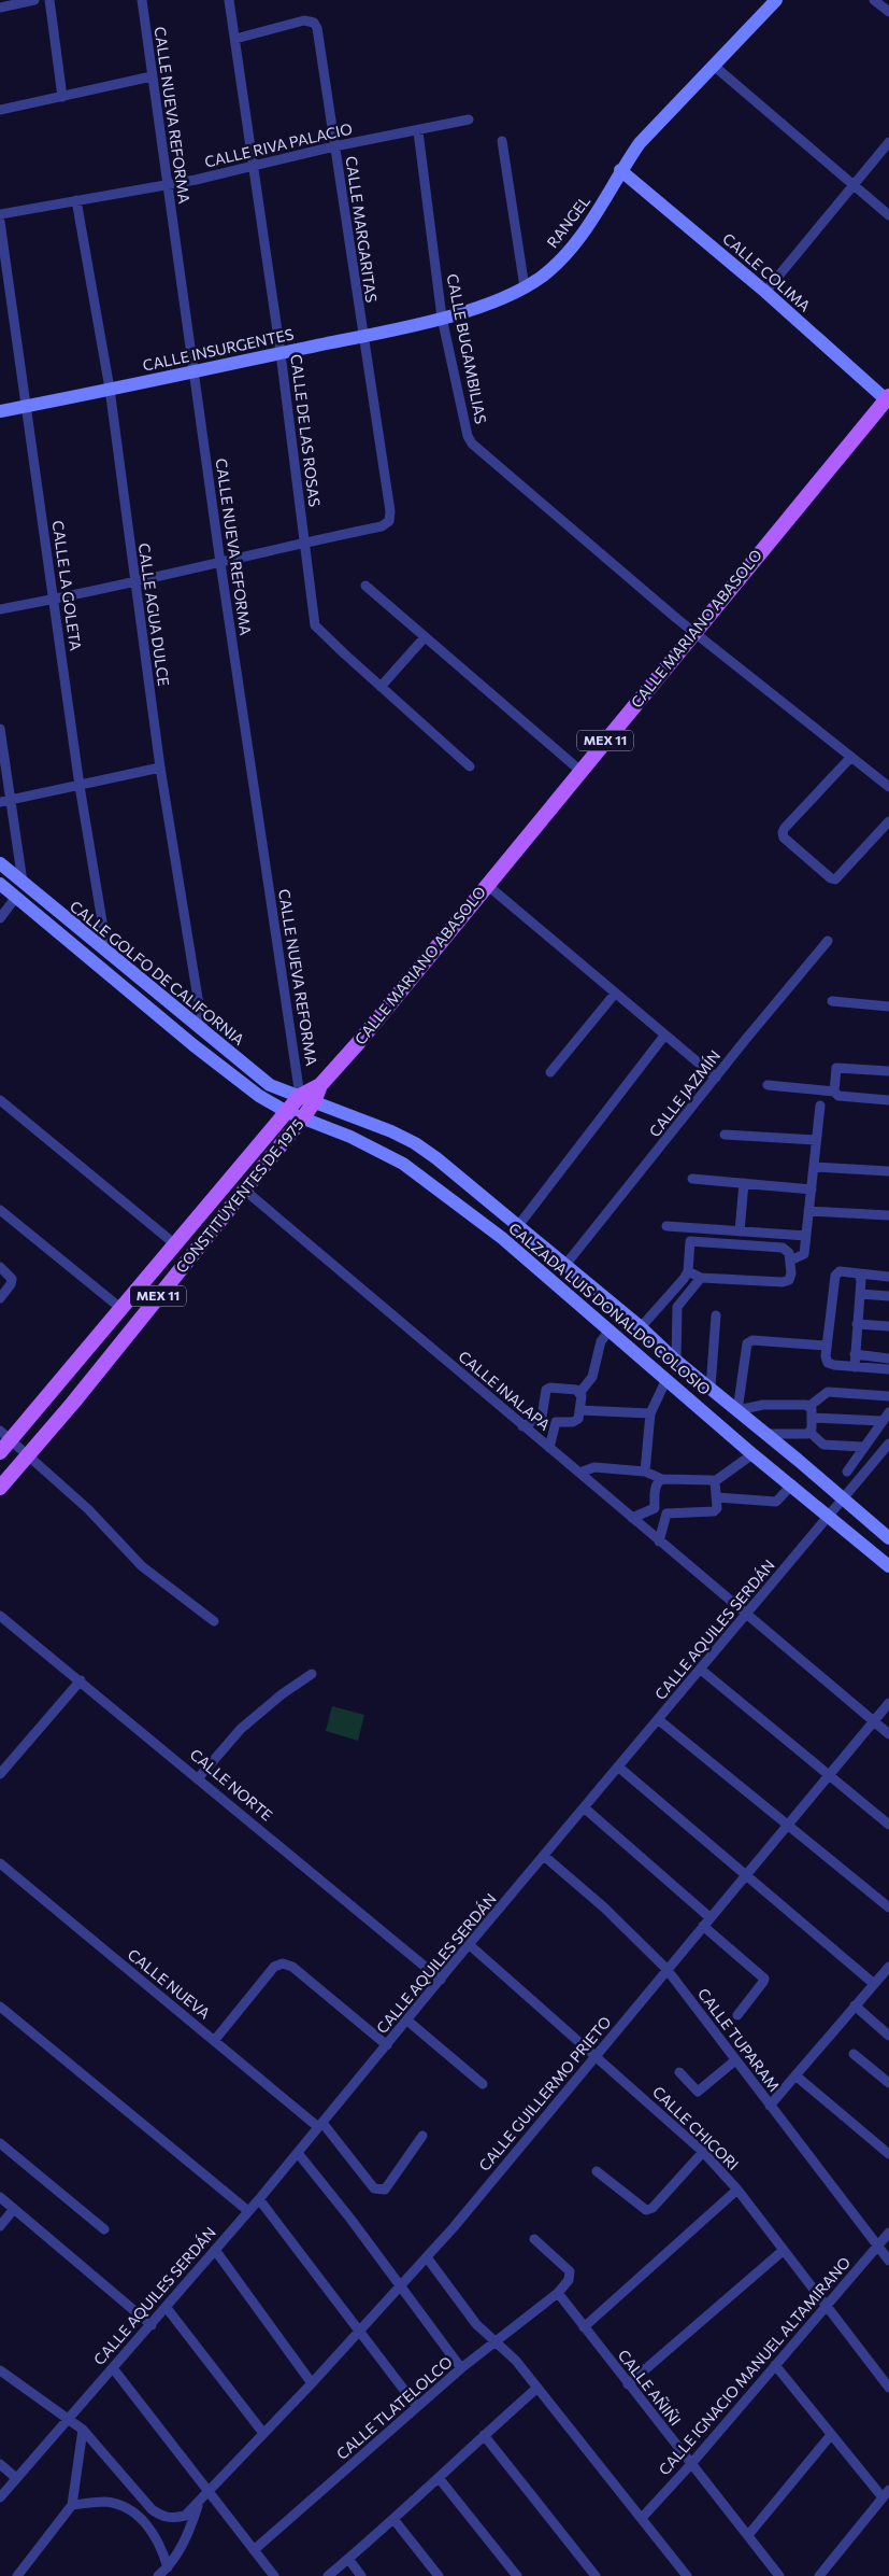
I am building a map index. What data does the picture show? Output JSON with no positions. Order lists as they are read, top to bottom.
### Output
{
  "streets": {
    "main road": ["CALLE MARIANO ABASOLO", "MEX 11", "CONSTITUYENTES DE 1975"],
    "street": [
      "CALLE NUEVA REFORMA",
      "CALLE RIVA PALACIO",
      "RANGEL",
      "CALLE MARGARITAS",
      "CALLE COLIMA",
      "CALLE BUGAMBILIAS",
      "CALLE INSURGENTES",
      "CALLE DE LAS ROSAS",
      "CALLE LA GOLETA",
      "CALLE AGUA DULCE",
      "CALLE GOLFO DE CALIFORNIA",
      "CALLE JAZMÍN",
      "CALZADA LUIS DONALDO COLOSIO",
      "CALLE INALAPA",
      "CALLE AQUILES SERDÁN",
      "CALLE NORTE",
      "CALLE NUEVA",
      "CALLE TUPARAM",
      "CALLE GUILLERMO PRIETO",
      "CALLE CHICORI",
      "CALLE IGNACIO MANUEL ALTAMIRANO",
      "CALLE AÑIÑI",
      "CALLE TLATELOLCO"
    ]
  },
  "crossings": [
    ["CALLE NUEVA REFORMA", "CALLE RIVA PALACIO"],
    ["CALLE NUEVA REFORMA", "CALLE INSURGENTES"],
    ["CALLE NUEVA REFORMA", "CALLE MARIANO ABASOLO"],
    ["CALLE NUEVA REFORMA", "MEX 11"],
    ["CALLE NUEVA REFORMA", "CALLE GOLFO DE CALIFORNIA"],
    ["CALLE NUEVA REFORMA", "CONSTITUYENTES DE 1975"],
    ["CALLE NUEVA REFORMA", "CALZADA LUIS DONALDO COLOSIO"],
    ["CALLE RIVA PALACIO", "CALLE MARGARITAS"],
    ["CALLE RIVA PALACIO", "CALLE BUGAMBILIAS"],
    ["CALLE RIVA PALACIO", "CALLE DE LAS ROSAS"],
    ["CALLE RIVA PALACIO", "CALLE AGUA DULCE"],
    ["RANGEL", "CALLE COLIMA"],
    ["RANGEL", "CALLE BUGAMBILIAS"],
    ["RANGEL", "CALLE INSURGENTES"],
    ["CALLE MARGARITAS", "CALLE INSURGENTES"],
    ["CALLE MARGARITAS", "CALLE DE LAS ROSAS"],
    ["CALLE COLIMA", "CALLE MARIANO ABASOLO"],
    ["CALLE BUGAMBILIAS", "CALLE INSURGENTES"],
    ["CALLE BUGAMBILIAS", "CALLE MARIANO ABASOLO"],
    ["CALLE INSURGENTES", "CALLE DE LAS ROSAS"],
    ["CALLE INSURGENTES", "CALLE LA GOLETA"],
    ["CALLE INSURGENTES", "CALLE AGUA DULCE"],
    ["CALLE LA GOLETA", "CALLE GOLFO DE CALIFORNIA"],
    ["CALLE AGUA DULCE", "CALLE GOLFO DE CALIFORNIA"],
    ["CALLE MARIANO ABASOLO", "MEX 11"],
    ["CALLE MARIANO ABASOLO", "CALLE GOLFO DE CALIFORNIA"],
    ["CALLE MARIANO ABASOLO", "CONSTITUYENTES DE 1975"],
    ["CALLE MARIANO ABASOLO", "CALZADA LUIS DONALDO COLOSIO"],
    ["MEX 11", "CALLE GOLFO DE CALIFORNIA"],
    ["MEX 11", "CONSTITUYENTES DE 1975"],
    ["MEX 11", "CALZADA LUIS DONALDO COLOSIO"],
    ["CALLE GOLFO DE CALIFORNIA", "CONSTITUYENTES DE 1975"],
    ["CALLE GOLFO DE CALIFORNIA", "CALZADA LUIS DONALDO COLOSIO"],
    ["CALLE JAZMÍN", "CALZADA LUIS DONALDO COLOSIO"],
    ["CONSTITUYENTES DE 1975", "CALZADA LUIS DONALDO COLOSIO"],
    ["CONSTITUYENTES DE 1975", "CALLE INALAPA"],
    ["CALZADA LUIS DONALDO COLOSIO", "CALLE AQUILES SERDÁN"],
    ["CALLE INALAPA", "CALLE AQUILES SERDÁN"],
    ["CALLE INALAPA", "CALLE GUILLERMO PRIETO"],
    ["CALLE AQUILES SERDÁN", "CALLE NORTE"],
    ["CALLE AQUILES SERDÁN", "CALLE NUEVA"],
    ["CALLE AQUILES SERDÁN", "CALLE TUPARAM"],
    ["CALLE AQUILES SERDÁN", "CALLE CHICORI"],
    ["CALLE TUPARAM", "CALLE GUILLERMO PRIETO"],
    ["CALLE TUPARAM", "CALLE IGNACIO MANUEL ALTAMIRANO"],
    ["CALLE GUILLERMO PRIETO", "CALLE CHICORI"],
    ["CALLE CHICORI", "CALLE IGNACIO MANUEL ALTAMIRANO"],
    ["CALLE IGNACIO MANUEL ALTAMIRANO", "CALLE AÑIÑI"],
    ["CALLE AÑIÑI", "CALLE TLATELOLCO"]
  ]
}
